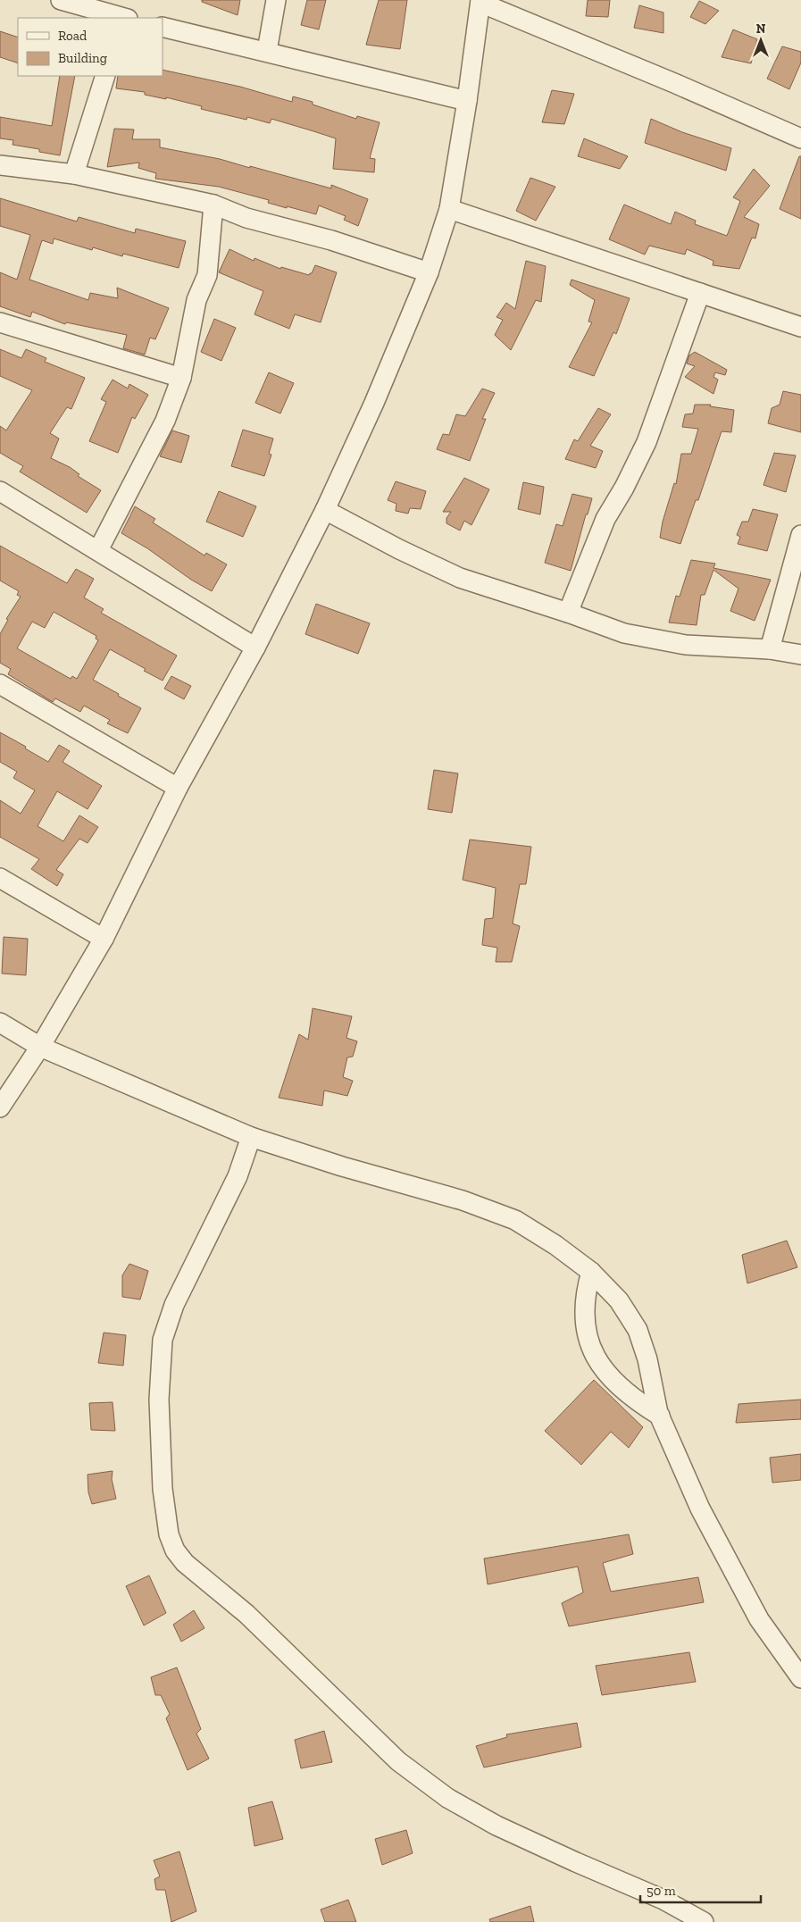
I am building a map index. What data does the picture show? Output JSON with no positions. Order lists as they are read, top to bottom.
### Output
{
  "legend": ["Road", "Building"],
  "scale_bar": "50 m",
  "north": "top"
}
